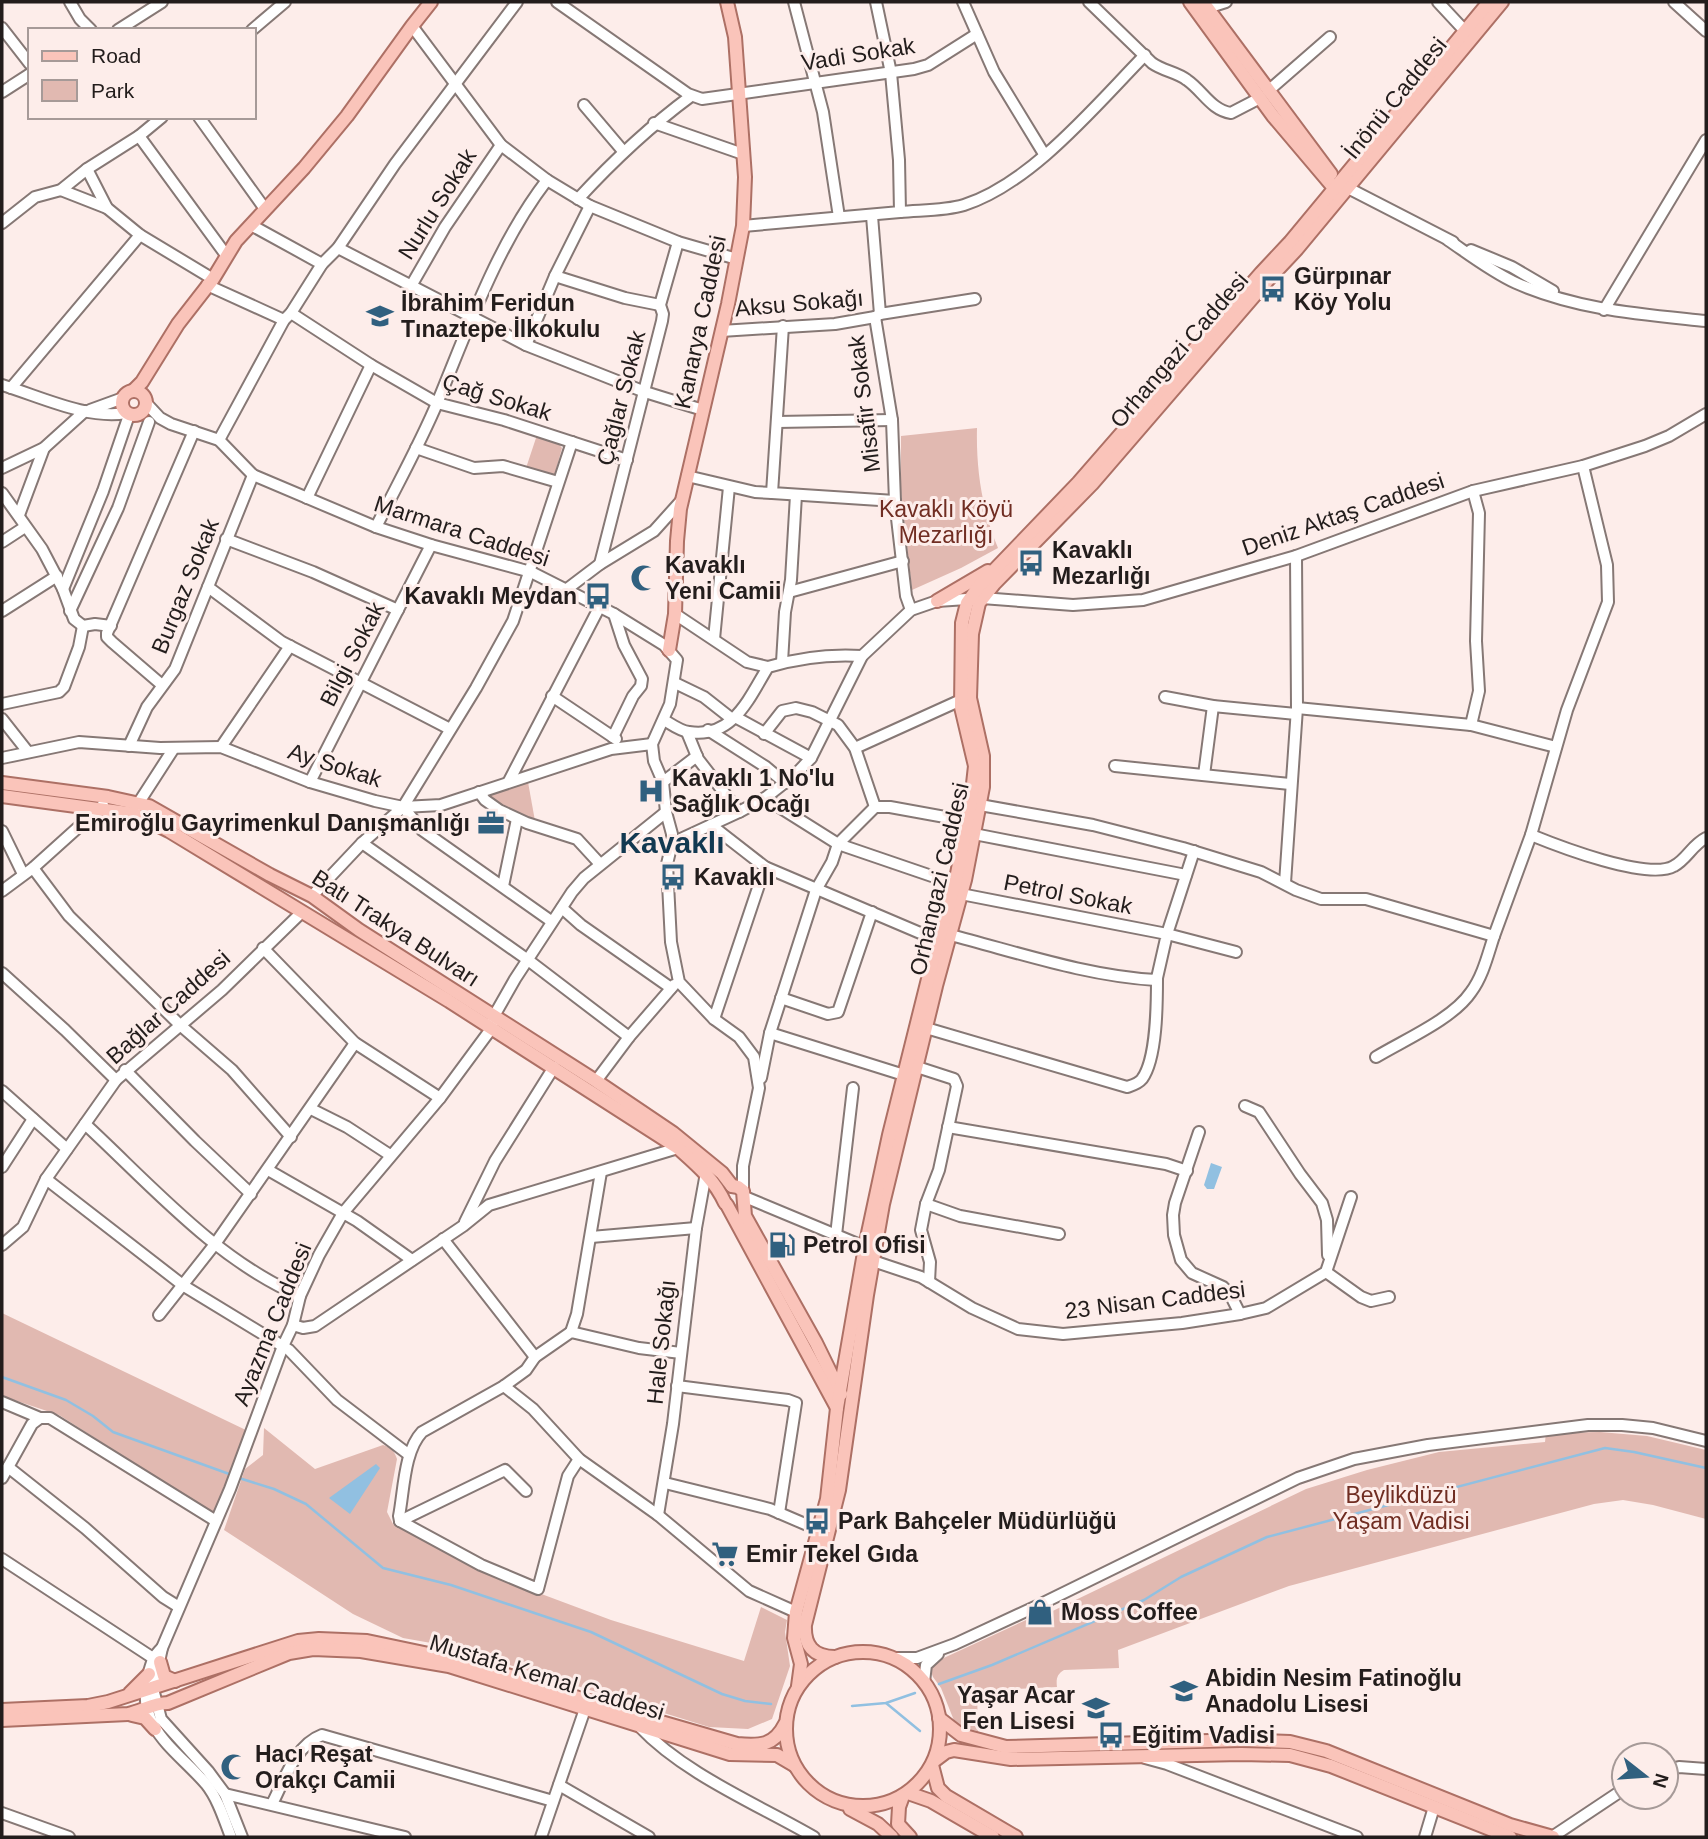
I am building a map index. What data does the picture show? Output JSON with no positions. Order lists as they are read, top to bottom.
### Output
{
  "streets": {
    "main road": [
      "İnönü Caddesi",
      "Kanarya Caddesi",
      "Orhangazi Caddesi",
      "Batı Trakya Bulvarı",
      "Mustafa Kemal Caddesi"
    ],
    "street": [
      "Vadi Sokak",
      "Nurlu Sokak",
      "Aksu Sokağı",
      "Çağ Sokak",
      "Çağlar Sokak",
      "Misafir Sokak",
      "Deniz Aktaş Caddesi",
      "Marmara Caddesi",
      "Burgaz Sokak",
      "Bilgi Sokak",
      "Ay Sokak",
      "Petrol Sokak",
      "Bağlar Caddesi",
      "23 Nisan Caddesi",
      "Ayazma Caddesi",
      "Hale Sokağı"
    ]
  },
  "crossings": [
    ["Vadi Sokak", "Kanarya Caddesi"],
    ["İnönü Caddesi", "Orhangazi Caddesi"],
    ["Aksu Sokağı", "Kanarya Caddesi"],
    ["Aksu Sokağı", "Misafir Sokak"],
    ["Kanarya Caddesi", "Marmara Caddesi"],
    ["Orhangazi Caddesi", "Deniz Aktaş Caddesi"],
    ["Orhangazi Caddesi", "Petrol Sokak"],
    ["Orhangazi Caddesi", "Batı Trakya Bulvarı"],
    ["Orhangazi Caddesi", "23 Nisan Caddesi"],
    ["Çağ Sokak", "Çağlar Sokak"],
    ["Misafir Sokak", "Deniz Aktaş Caddesi"],
    ["Marmara Caddesi", "Burgaz Sokak"],
    ["Marmara Caddesi", "Bilgi Sokak"],
    ["Burgaz Sokak", "Ay Sokak"],
    ["Bilgi Sokak", "Ay Sokak"],
    ["Batı Trakya Bulvarı", "Bağlar Caddesi"],
    ["Batı Trakya Bulvarı", "Ayazma Caddesi"],
    ["Batı Trakya Bulvarı", "Hale Sokağı"]
  ],
  "districts": ["Kavaklı"],
  "parks": ["Kavaklı Köyü Mezarlığı", "Beylikdüzü Yaşam Vadisi"],
  "places": {
    "bus stop": [
      "Gürpınar Köy Yolu",
      "Kavaklı Mezarlığı",
      "Kavaklı Meydan",
      "Kavaklı",
      "Park Bahçeler Müdürlüğü",
      "Eğitim Vadisi"
    ],
    "school or university": ["İbrahim Feridun Tınaztepe İlkokulu", "Abidin Nesim Fatinoğlu Anadolu Lisesi", "Yaşar Acar Fen Lisesi"],
    "mosque": ["Kavaklı Yeni Camii", "Hacı Reşat Orakçı Camii"],
    "hospital": ["Kavaklı 1 No'lu Sağlık Ocağı"],
    "office": ["Emiroğlu Gayrimenkul Danışmanlığı"],
    "fuel station": ["Petrol Ofisi"],
    "supermarket": ["Emir Tekel Gıda"],
    "shop": ["Moss Coffee"]
  },
  "legend": ["Road", "Park"],
  "north": "right"
}
